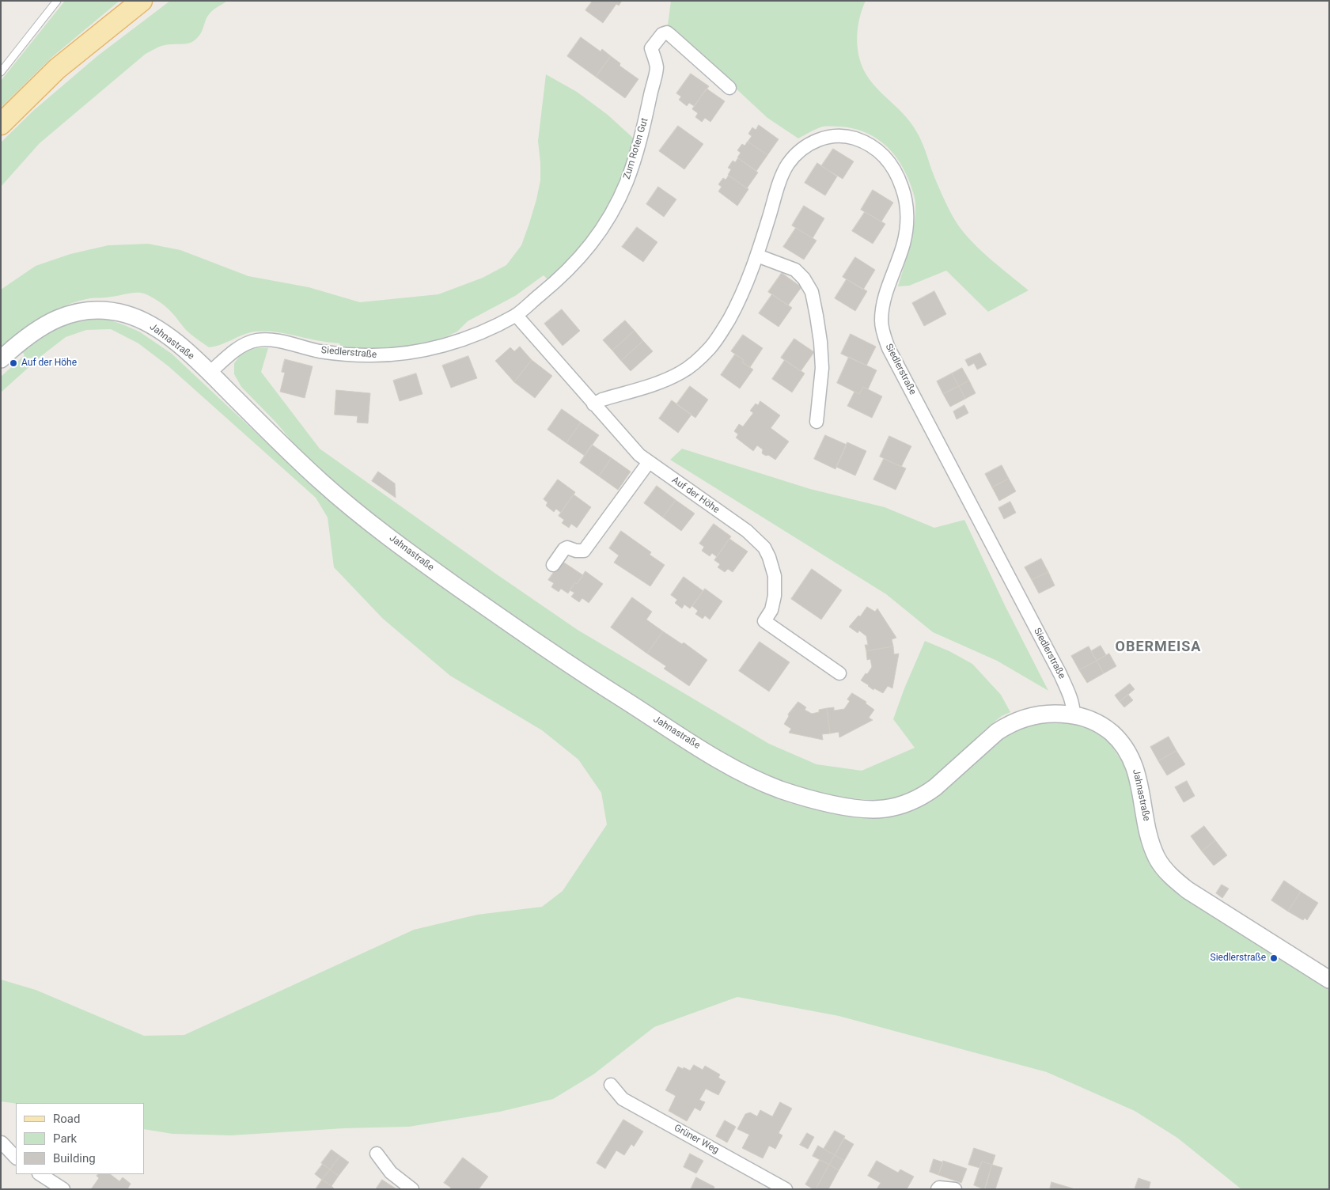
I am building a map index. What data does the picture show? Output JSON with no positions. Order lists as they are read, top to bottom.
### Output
{
  "streets": {
    "street": [
      "Zum Roten Gut",
      "Jahnastraße",
      "Siedlerstraße",
      "Auf der Höhe",
      "Grüner Weg"
    ]
  },
  "crossings": [
    ["Zum Roten Gut", "Siedlerstraße"],
    ["Zum Roten Gut", "Auf der Höhe"],
    ["Jahnastraße", "Siedlerstraße"],
    ["Siedlerstraße", "Auf der Höhe"]
  ],
  "districts": ["OBERMEISA"],
  "places": ["Auf der Höhe", "Siedlerstraße"],
  "legend": ["Road", "Park", "Building"]
}
